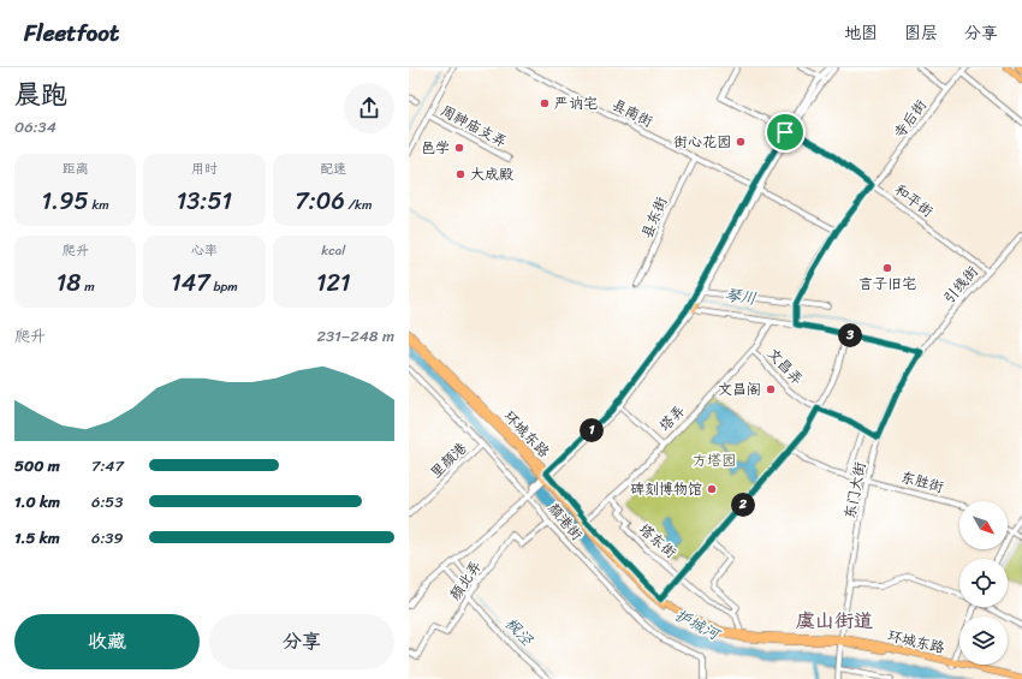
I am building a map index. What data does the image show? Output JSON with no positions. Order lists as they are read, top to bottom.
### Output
{
  "streets": {
    "main road": ["环城东路"],
    "street": [
      "县南街",
      "寺后街",
      "周神庙支弄",
      "和平街",
      "县东街",
      "引线街",
      "文昌弄",
      "塔弄",
      "里颜港",
      "东胜街",
      "东门大街",
      "颜港街",
      "塔东街",
      "颜北弄"
    ]
  },
  "crossings": [
    ["县南街", "寺后街"],
    ["县南街", "县东街"],
    ["寺后街", "和平街"],
    ["和平街", "引线街"],
    ["引线街", "东门大街"],
    ["文昌弄", "塔弄"],
    ["文昌弄", "东门大街"],
    ["塔弄", "环城东路"],
    ["塔弄", "塔东街"],
    ["环城东路", "东门大街"],
    ["里颜港", "颜港街"],
    ["东胜街", "东门大街"],
    ["颜港街", "颜北弄"]
  ],
  "districts": ["虞山街道"],
  "water": ["琴川", "护城河", "枫泾"],
  "parks": ["方塔园"],
  "places": [
    "严讷宅",
    "街心花园",
    "邑学",
    "大成殿",
    "言子旧宅",
    "文昌阁",
    "碑刻博物馆"
  ],
  "north": "bottom right",
  "page": {
    "header": "Fleetfoot",
    "nav": ["地图", "图层", "分享"],
    "heading": ["晨跑", "06:34"],
    "stats": [
      ["距离", "1.95 km"],
      ["用时", "13:51"],
      ["配速", "7:06 /km"],
      ["爬升", "18 m"],
      ["心率", "147 bpm"],
      ["kcal", "121"]
    ],
    "chart": ["爬升", "231–248 m"],
    "pins": ["3", "1", "2"],
    "list": [
      {
        "name": "500 m",
        "note": "7:47"
      },
      {
        "name": "1.0 km",
        "note": "6:53"
      },
      {
        "name": "1.5 km",
        "note": "6:39"
      }
    ],
    "buttons": ["收藏", "分享"]
  }
}
